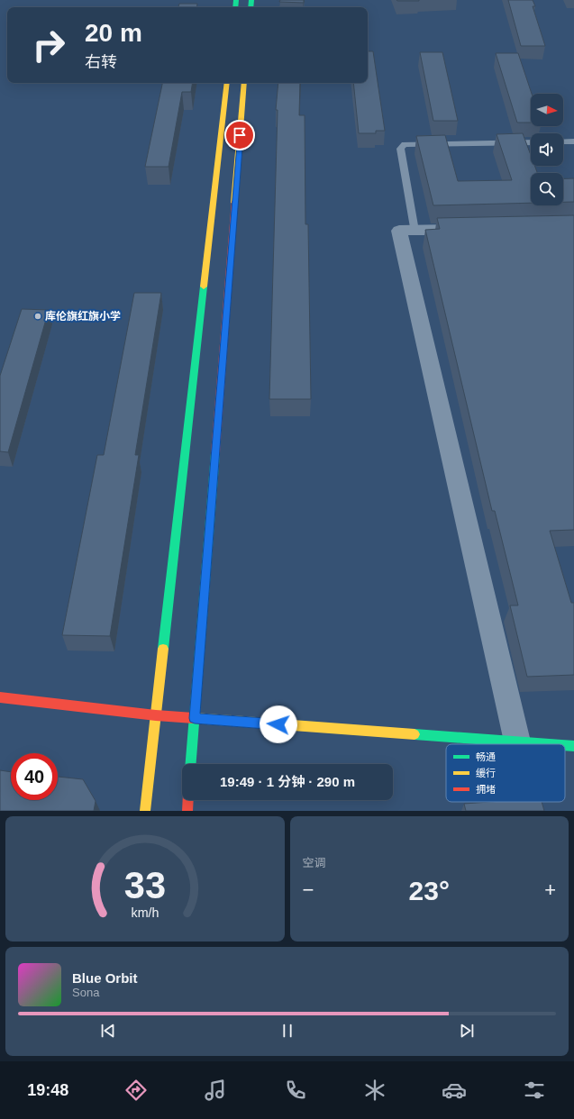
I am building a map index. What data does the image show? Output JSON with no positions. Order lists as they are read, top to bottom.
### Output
{
  "places": ["库伦旗红旗小学"],
  "legend": ["畅通", "缓行", "拥堵"],
  "north": "right",
  "page": {
    "turn": ["20 m", "右转"],
    "limit": "40",
    "trip": "19:49 · 1 分钟 · 290 m",
    "tile": "空调",
    "heat": ["−", "23°", "+"],
    "song": ["Blue Orbit", "Sona"],
    "tabs": "19:48",
    "gauge": ["33", "km/h"]
  }
}
